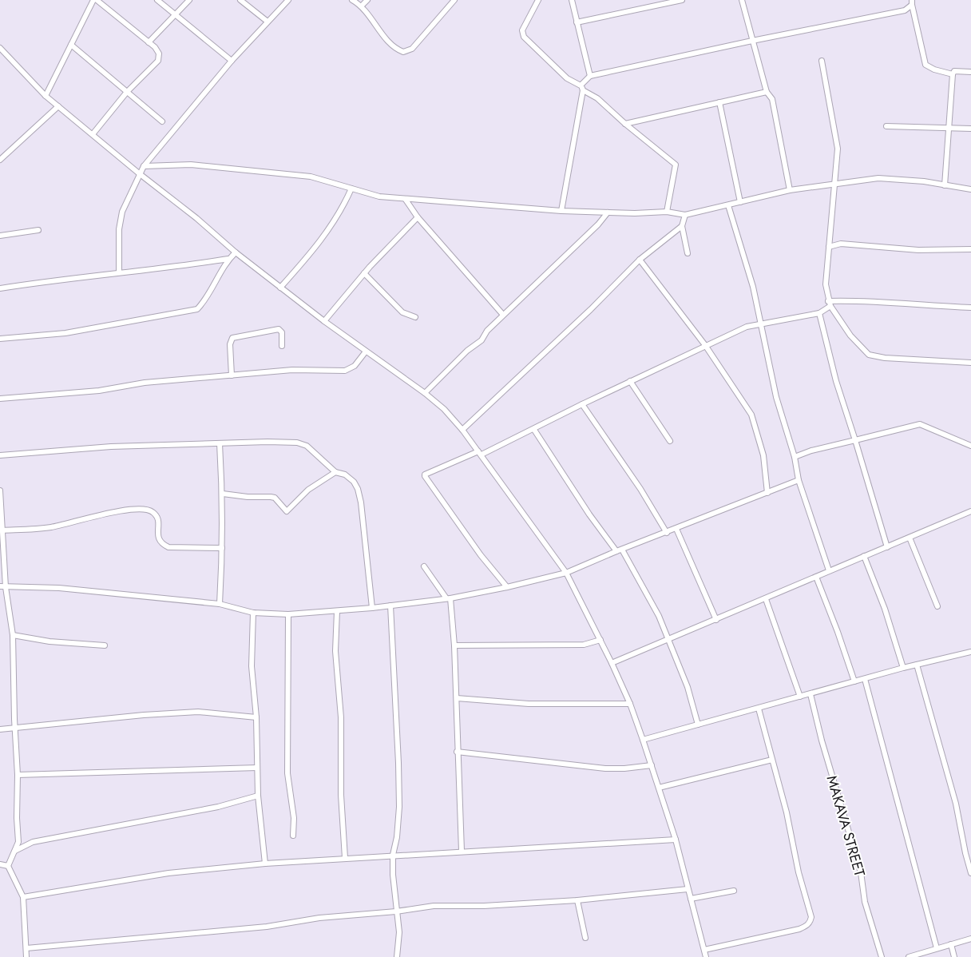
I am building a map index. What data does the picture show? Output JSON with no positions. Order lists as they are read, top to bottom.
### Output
{
  "streets": {
    "street": ["MAKAVA STREET"]
  }
}
